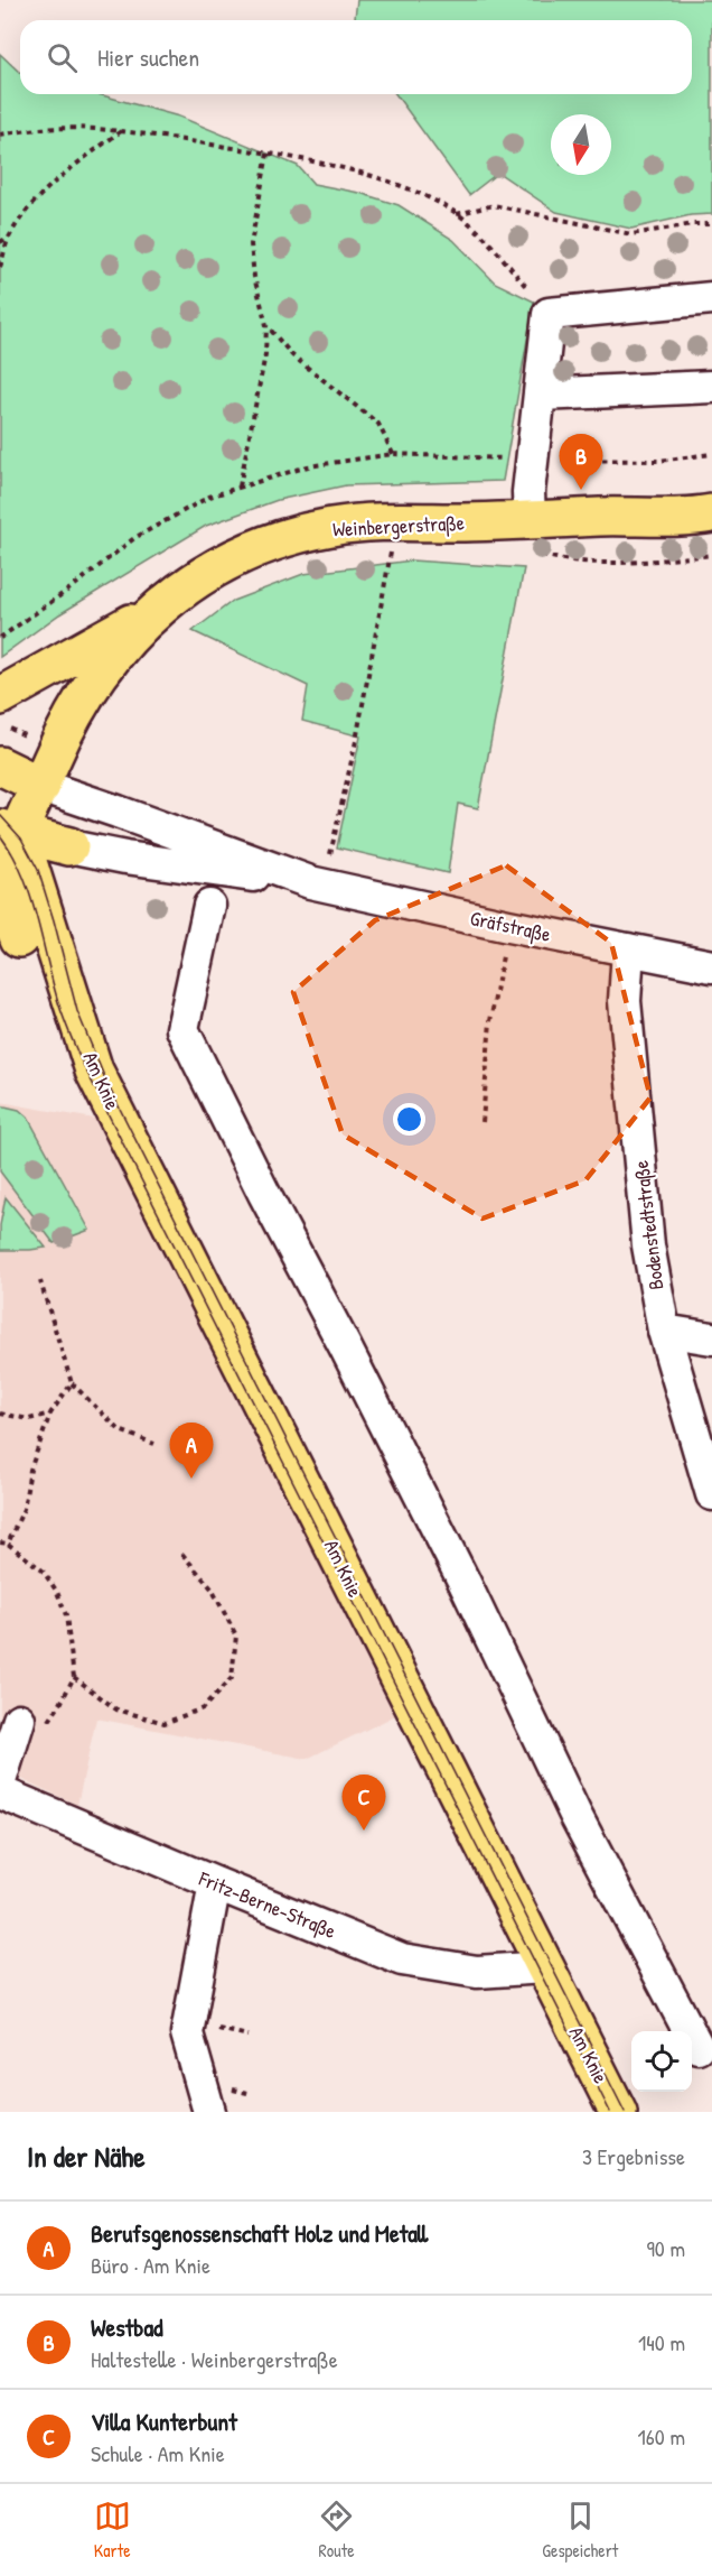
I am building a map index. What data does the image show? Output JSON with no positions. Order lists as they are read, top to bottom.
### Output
{
  "streets": {
    "main road": ["Weinbergerstraße", "Am Knie"],
    "street": ["Gräfstraße", "Bodenstedtstraße", "Fritz-Berne-Straße"]
  },
  "crossings": [
    ["Weinbergerstraße", "Gräfstraße"],
    ["Weinbergerstraße", "Am Knie"],
    ["Gräfstraße", "Bodenstedtstraße"],
    ["Am Knie", "Fritz-Berne-Straße"]
  ],
  "north": "bottom",
  "page": {
    "search": "Hier suchen",
    "pins": ["B", "A", "C"],
    "heading": ["In der Nähe", "3 Ergebnisse"],
    "list": [
      {
        "mark": "A",
        "name": "Berufsgenossenschaft Holz und Metall",
        "note": "Büro · Am Knie",
        "value": "90 m"
      },
      {
        "mark": "B",
        "name": "Westbad",
        "note": "Haltestelle · Weinbergerstraße",
        "value": "140 m"
      },
      {
        "mark": "C",
        "name": "Villa Kunterbunt",
        "note": "Schule · Am Knie",
        "value": "160 m"
      }
    ],
    "nav": ["Karte", "Route", "Gespeichert"]
  }
}
